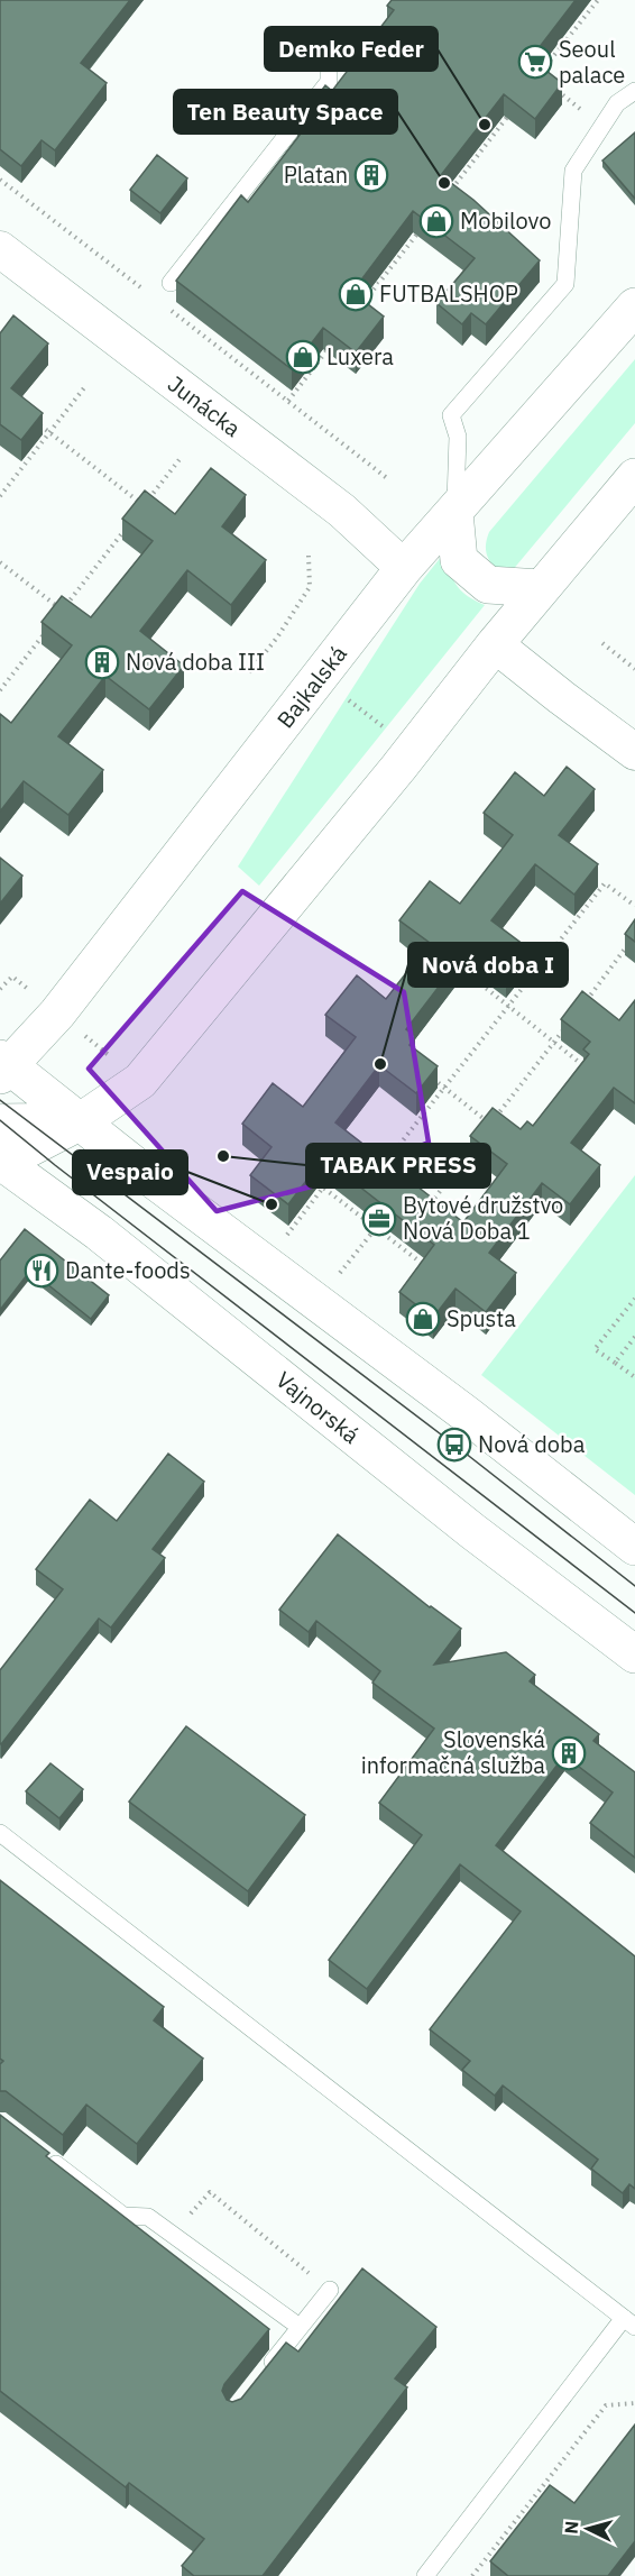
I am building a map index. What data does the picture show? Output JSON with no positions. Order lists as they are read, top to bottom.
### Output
{
  "streets": {
    "main road": ["Bajkalská", "Vajnorská"],
    "street": ["Junácka"]
  },
  "crossings": [
    ["Junácka", "Bajkalská"]
  ],
  "places": {
    "supermarket": ["Seoul palace"],
    "other": [
      "Demko Feder",
      "Ten Beauty Space",
      "Nová doba I",
      "TABAK PRESS",
      "Vespaio"
    ],
    "building": ["Platan", "Nová doba III", "Slovenská informačná služba"],
    "shop": [
      "Mobilovo",
      "FUTBALSHOP",
      "Luxera",
      "Spusta"
    ],
    "office": ["Bytové družstvo Nová Doba 1"],
    "restaurant": ["Dante-foods"],
    "bus stop": ["Nová doba"]
  },
  "north": "left"
}
